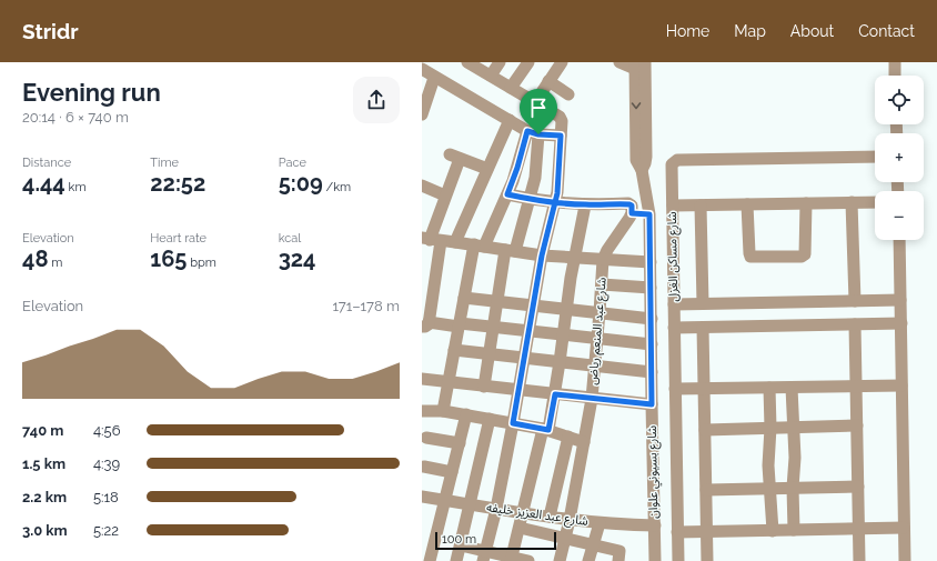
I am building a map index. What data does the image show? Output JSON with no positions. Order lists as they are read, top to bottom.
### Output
{
  "streets": {
    "street": [
      "شارع مساكن الغزل",
      "شارع عبد المنعم رياض",
      "شارع بسيوني علوان",
      "شارع عبد العزيز خليفه"
    ]
  },
  "crossings": [
    ["شارع عبد المنعم رياض", "شارع عبد العزيز خليفه"],
    ["شارع بسيوني علوان", "شارع عبد العزيز خليفه"]
  ],
  "scale_bar": "100 m",
  "page": {
    "header": "Stridr",
    "nav": [
      "Home",
      "Map",
      "About",
      "Contact"
    ],
    "heading": ["Evening run", "20:14 · 6 × 740 m"],
    "map_buttons": ["+", "−"],
    "stats": [
      ["Distance", "4.44 km"],
      ["Time", "22:52"],
      ["Pace", "5:09 /km"],
      ["Elevation", "48 m"],
      ["Heart rate", "165 bpm"],
      ["kcal", "324"]
    ],
    "chart": ["Elevation", "171–178 m"],
    "list": [
      {
        "name": "740 m",
        "note": "4:56"
      },
      {
        "name": "1.5 km",
        "note": "4:39"
      },
      {
        "name": "2.2 km",
        "note": "5:18"
      },
      {
        "name": "3.0 km",
        "note": "5:22"
      }
    ],
    "scale": "100 m"
  }
}
